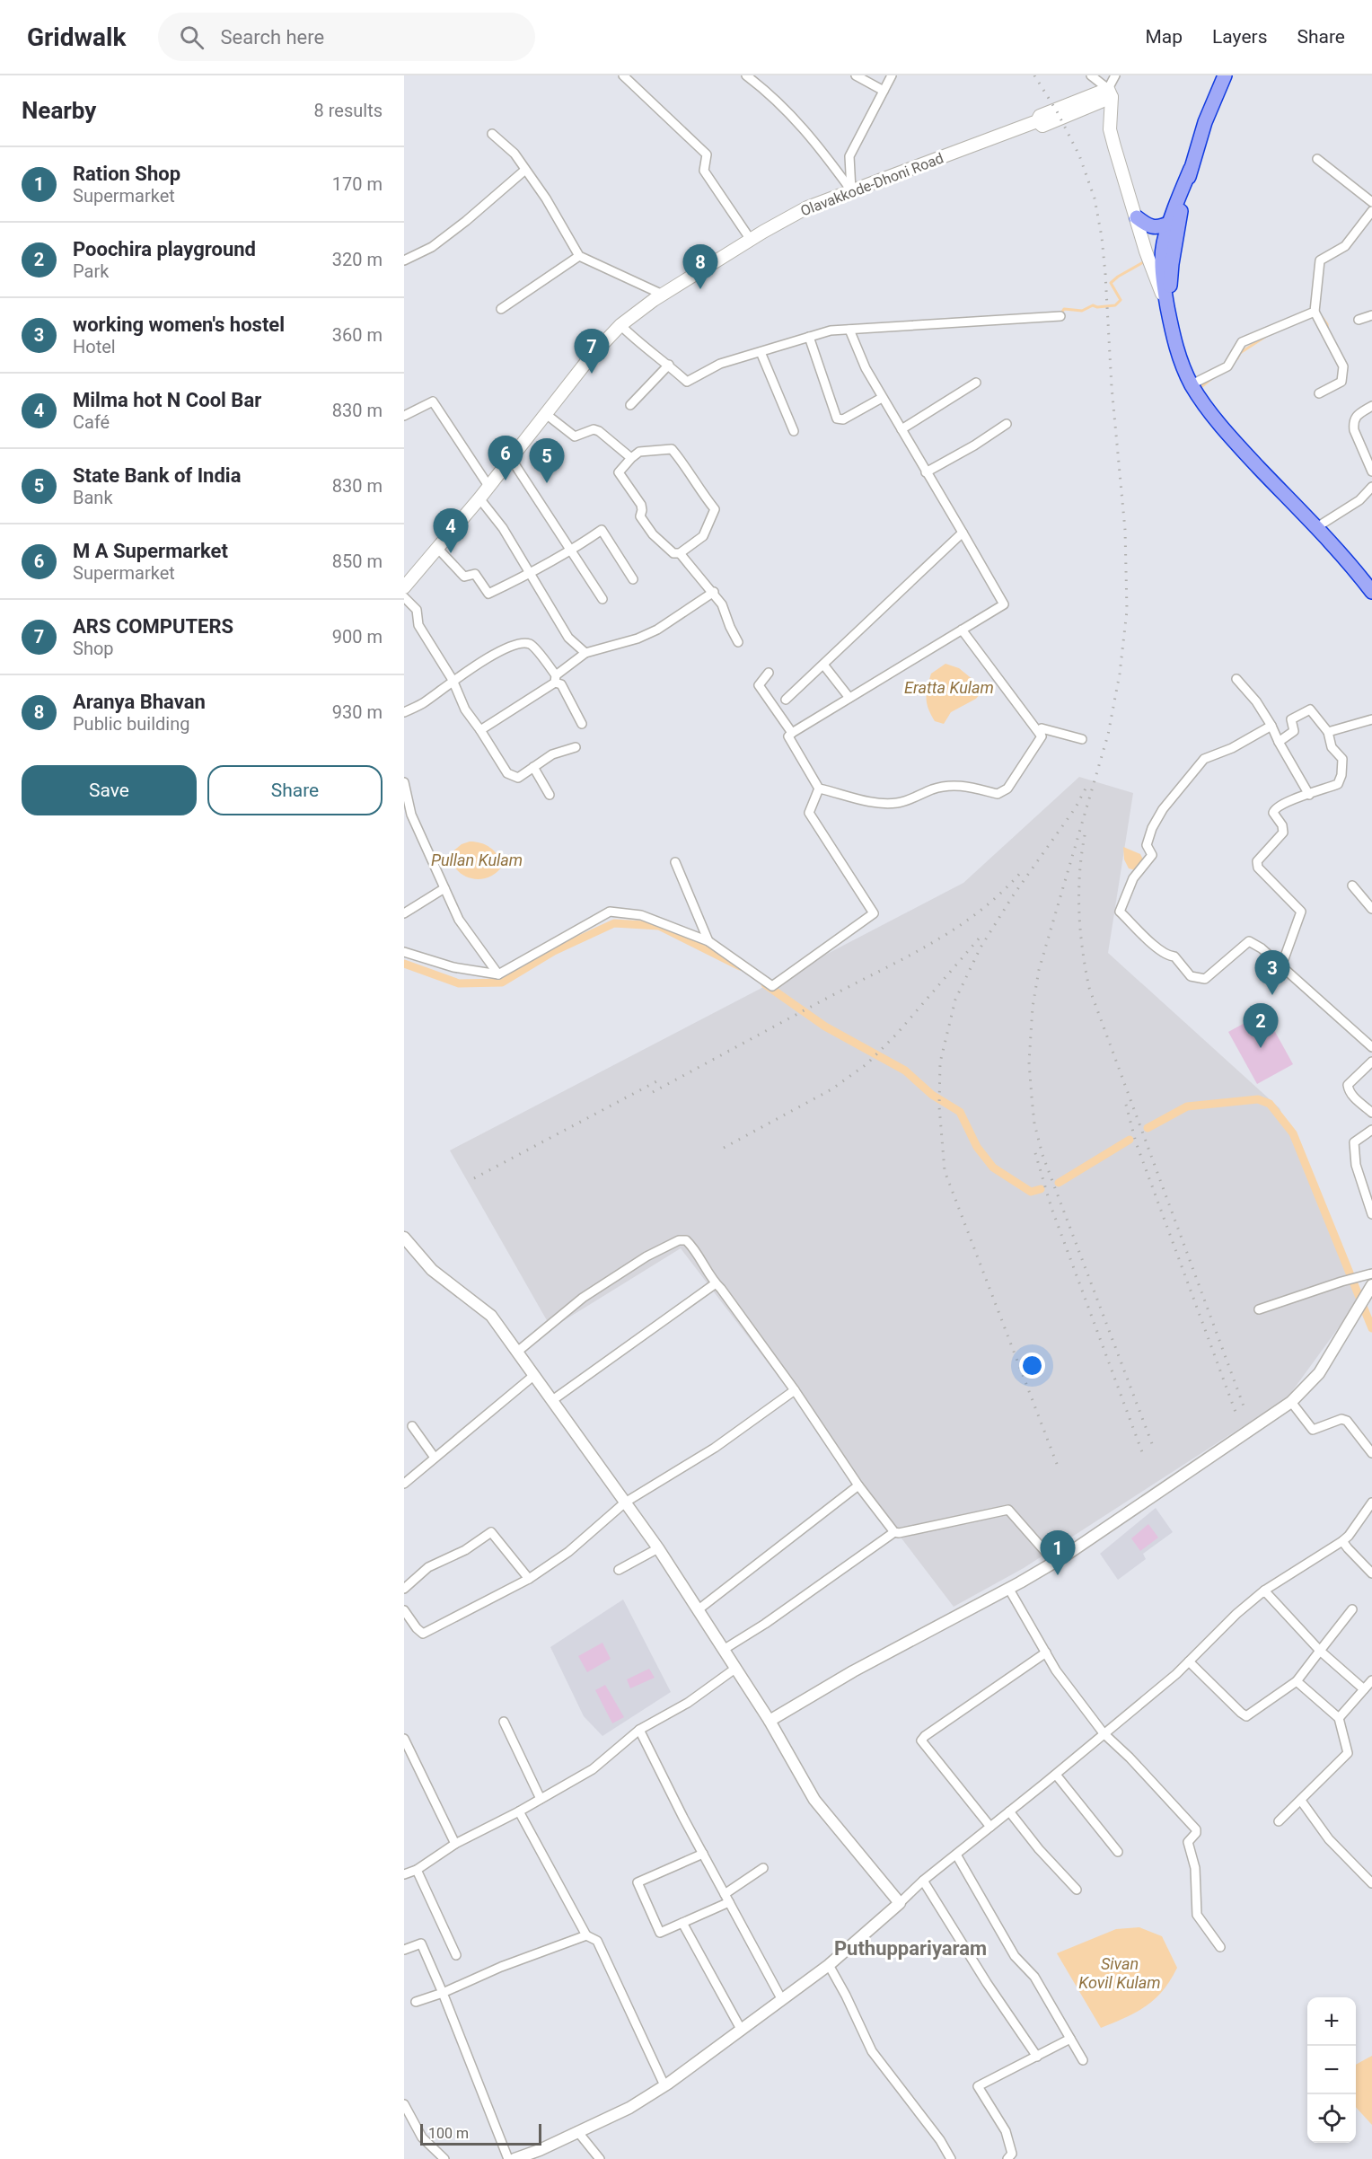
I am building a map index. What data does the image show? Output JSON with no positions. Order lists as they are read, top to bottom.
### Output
{
  "streets": {
    "main road": ["Olavakkode-Dhoni Road"]
  },
  "districts": ["Puthuppariyaram"],
  "water": ["Eratta Kulam", "Pullan Kulam", "Sivan Kovil Kulam"],
  "scale_bar": "100 m",
  "page": {
    "header": "Gridwalk",
    "search": "Search here",
    "nav": ["Map", "Layers", "Share"],
    "heading": ["Nearby", "8 results"],
    "list": [
      {
        "mark": "1",
        "name": "Ration Shop",
        "note": "Supermarket",
        "value": "170 m"
      },
      {
        "mark": "2",
        "name": "Poochira playground",
        "note": "Park",
        "value": "320 m"
      },
      {
        "mark": "3",
        "name": "working women's hostel",
        "note": "Hotel",
        "value": "360 m"
      },
      {
        "mark": "4",
        "name": "Milma hot N Cool Bar",
        "note": "Café",
        "value": "830 m"
      },
      {
        "mark": "5",
        "name": "State Bank of India",
        "note": "Bank",
        "value": "830 m"
      },
      {
        "mark": "6",
        "name": "M A Supermarket",
        "note": "Supermarket",
        "value": "850 m"
      },
      {
        "mark": "7",
        "name": "ARS COMPUTERS",
        "note": "Shop",
        "value": "900 m"
      },
      {
        "mark": "8",
        "name": "Aranya Bhavan",
        "note": "Public building",
        "value": "930 m"
      }
    ],
    "pins": [
      "8",
      "7",
      "6",
      "5",
      "4",
      "3",
      "2",
      "1"
    ],
    "buttons": ["Save", "Share"],
    "map_buttons": ["+", "−"],
    "scale": "100 m"
  }
}
